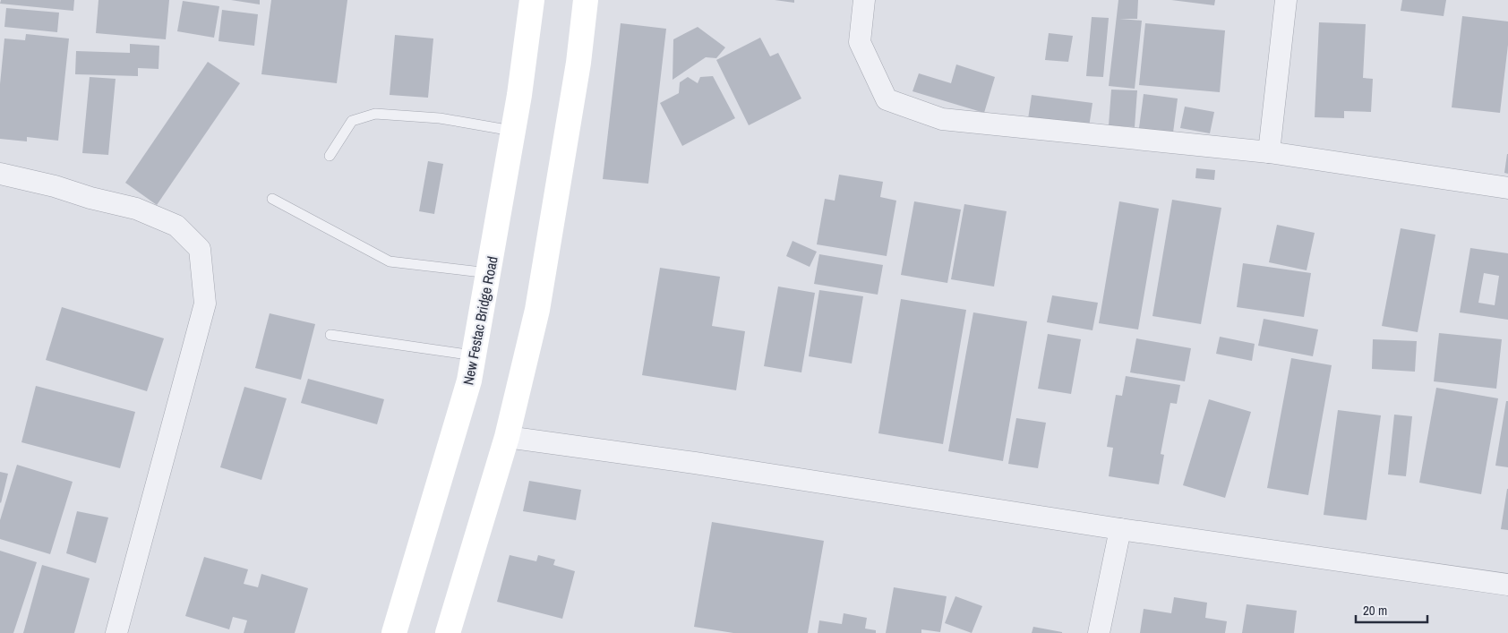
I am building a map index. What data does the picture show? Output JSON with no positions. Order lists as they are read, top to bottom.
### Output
{
  "streets": {
    "main road": ["New Festac Bridge Road"]
  },
  "scale_bar": "20 m"
}
